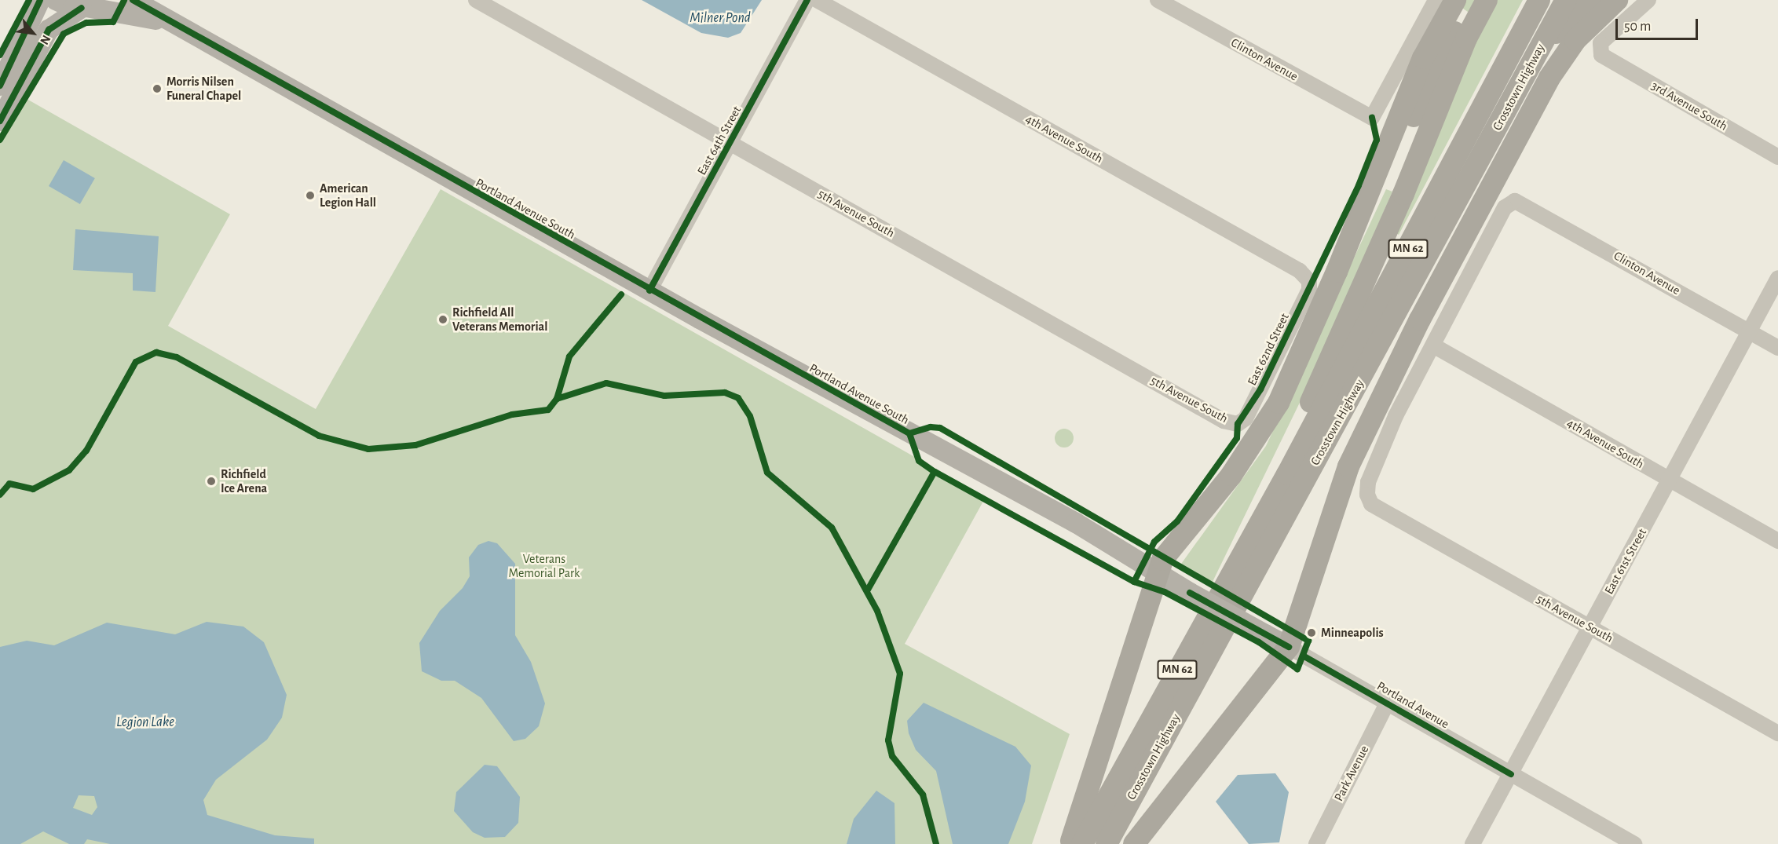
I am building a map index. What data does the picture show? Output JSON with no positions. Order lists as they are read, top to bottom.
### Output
{
  "streets": {
    "highway": ["Crosstown Highway", "MN 62"],
    "main road": ["Portland Avenue South"],
    "street": [
      "Clinton Avenue",
      "3rd Avenue South",
      "4th Avenue South",
      "East 64th Street",
      "5th Avenue South",
      "East 62nd Street",
      "East 61st Street",
      "Portland Avenue",
      "Park Avenue"
    ]
  },
  "crossings": [
    ["Clinton Avenue", "4th Avenue South"],
    ["Clinton Avenue", "5th Avenue South"],
    ["Clinton Avenue", "East 61st Street"],
    ["4th Avenue South", "5th Avenue South"],
    ["4th Avenue South", "East 62nd Street"],
    ["4th Avenue South", "East 61st Street"],
    ["East 64th Street", "Portland Avenue South"],
    ["East 64th Street", "5th Avenue South"],
    ["Portland Avenue South", "Portland Avenue"],
    ["5th Avenue South", "East 62nd Street"],
    ["5th Avenue South", "East 61st Street"],
    ["East 61st Street", "Portland Avenue"],
    ["Portland Avenue", "Park Avenue"]
  ],
  "water": ["Milner Pond", "Legion Lake"],
  "parks": ["Veterans Memorial Park"],
  "places": [
    "Morris Nilsen Funeral Chapel",
    "American Legion Hall",
    "Richfield All Veterans Memorial",
    "Richfield Ice Arena",
    "Minneapolis"
  ],
  "scale_bar": "50 m",
  "north": "bottom right"
}
